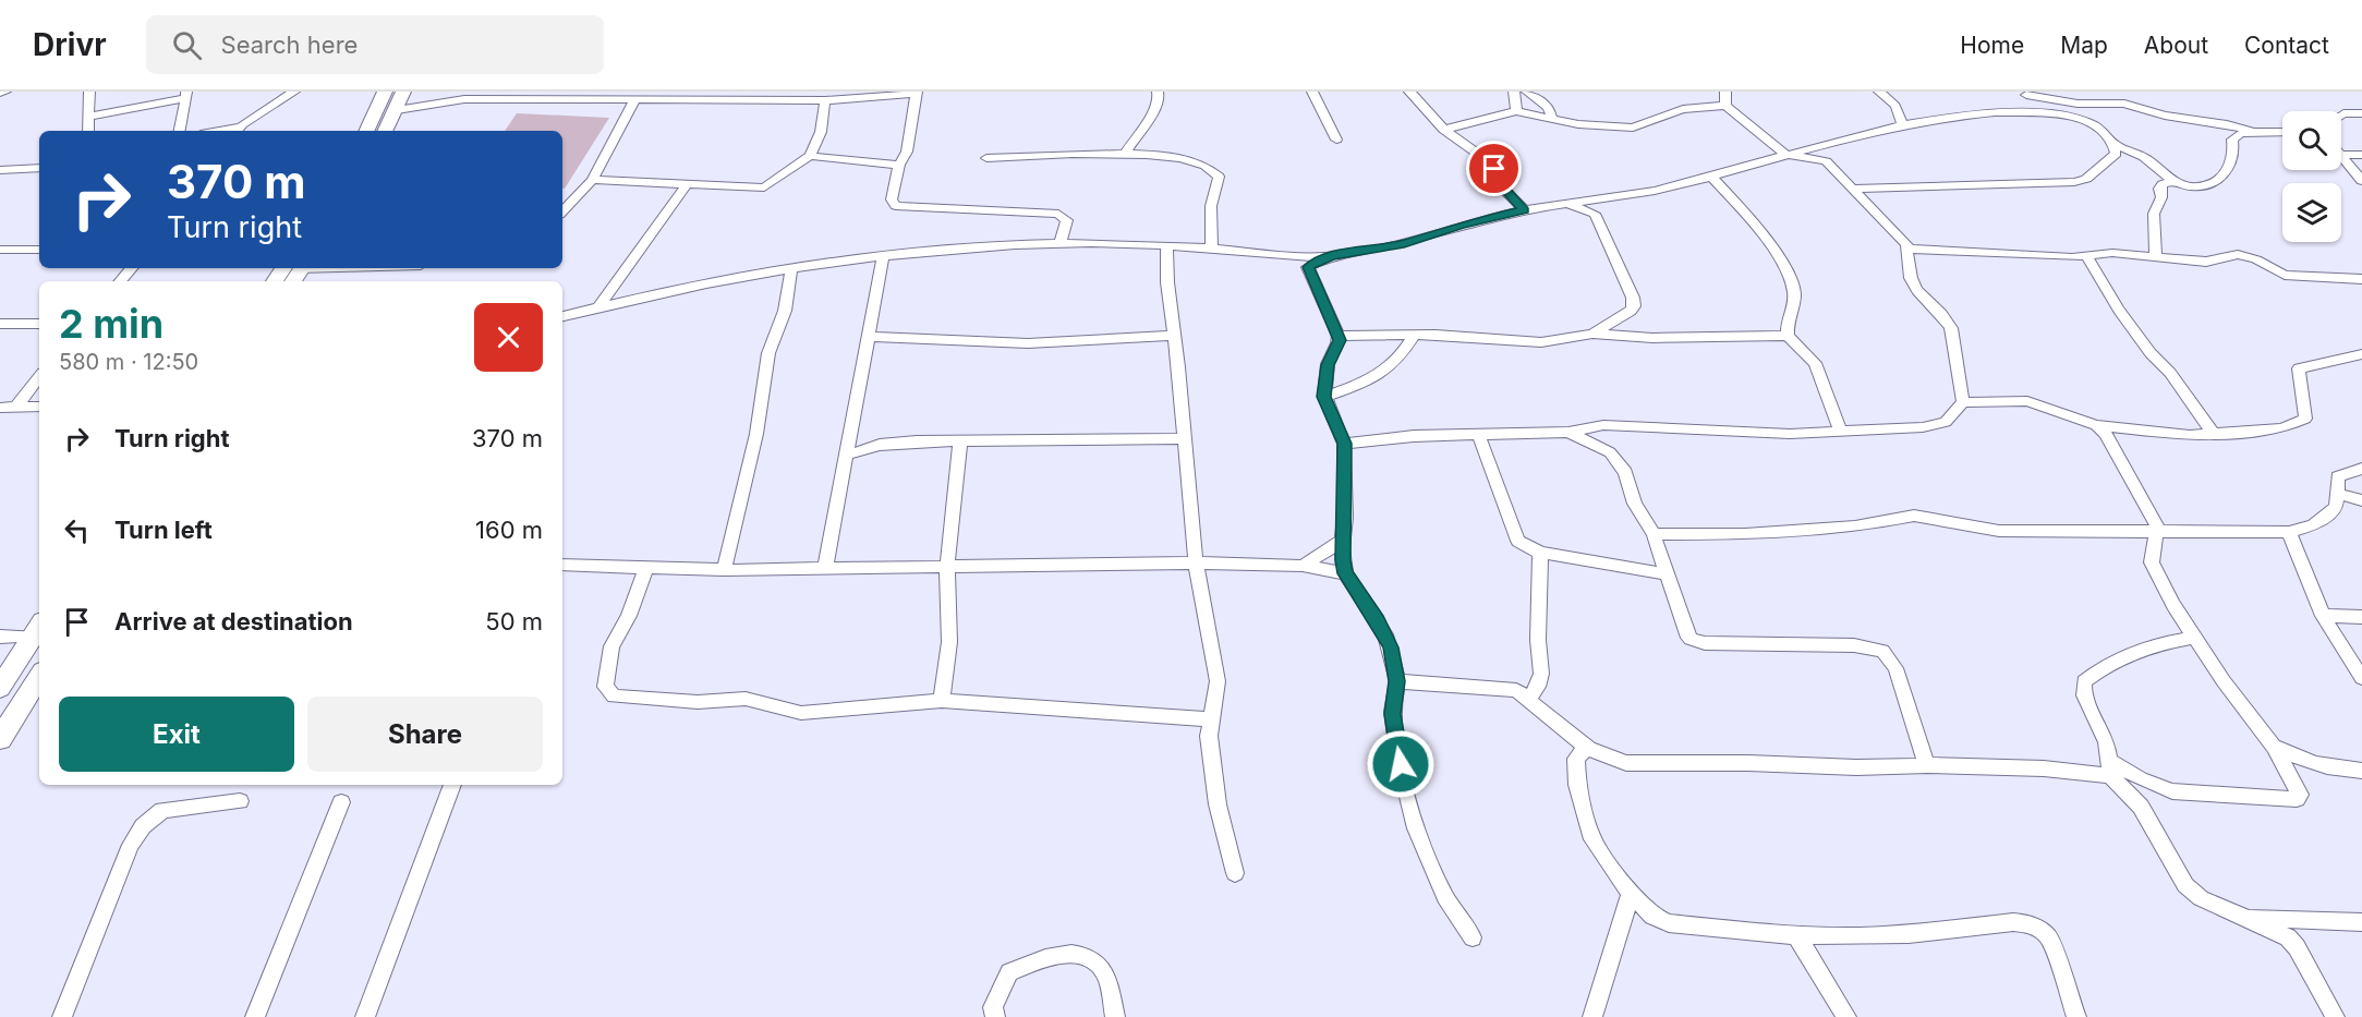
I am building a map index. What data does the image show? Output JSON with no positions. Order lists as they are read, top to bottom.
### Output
{
  "page": {
    "header": "Drivr",
    "search": "Search here",
    "nav": [
      "Home",
      "Map",
      "About",
      "Contact"
    ],
    "turn": ["370 m", "Turn right"],
    "heading": ["2 min", "580 m · 12:50"],
    "list": [
      {
        "name": "Turn right",
        "value": "370 m"
      },
      {
        "name": "Turn left",
        "value": "160 m"
      },
      {
        "name": "Arrive at destination",
        "value": "50 m"
      }
    ],
    "buttons": ["Exit", "Share"]
  }
}
